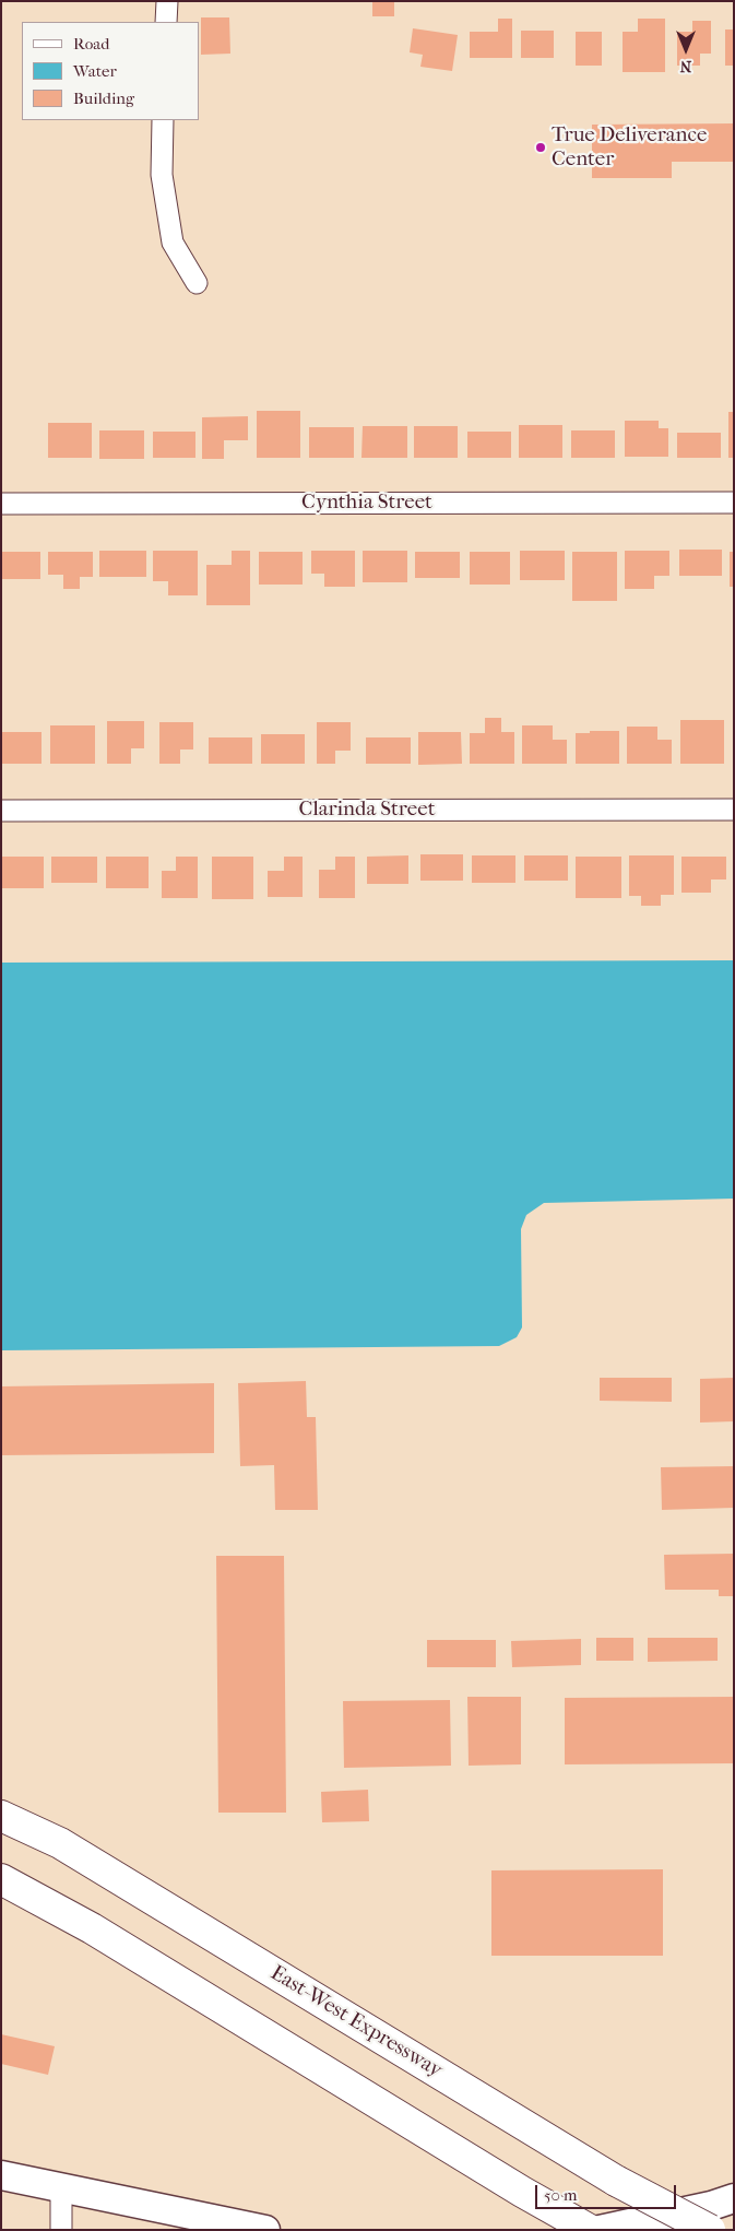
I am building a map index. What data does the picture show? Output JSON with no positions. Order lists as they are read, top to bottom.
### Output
{
  "streets": {
    "highway": ["East-West Expressway"],
    "street": ["Cynthia Street", "Clarinda Street"]
  },
  "places": ["True Deliverance Center"],
  "legend": ["Road", "Water", "Building"],
  "scale_bar": "50 m",
  "north": "bottom"
}
